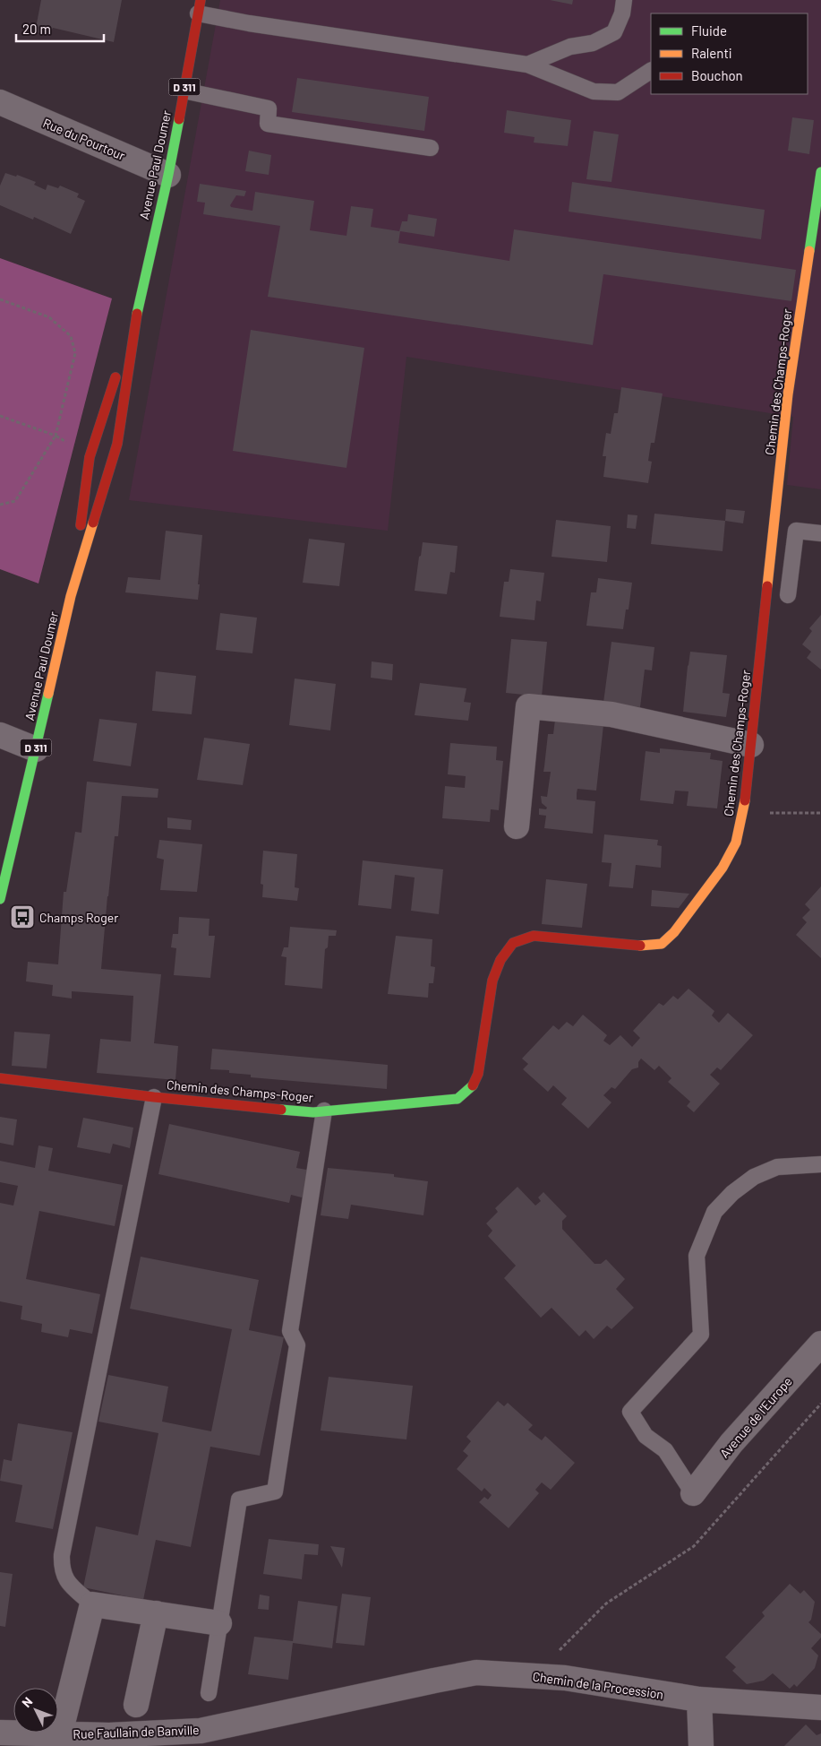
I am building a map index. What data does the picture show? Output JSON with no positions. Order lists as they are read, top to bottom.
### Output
{
  "streets": {
    "street": [
      "D 311",
      "Rue du Pourtour",
      "Avenue Paul Doumer",
      "Chemin des Champs-Roger",
      "Avenue de l'Europe",
      "Chemin de la Procession",
      "Rue Faullain de Banville"
    ]
  },
  "crossings": [
    ["Rue du Pourtour", "Avenue Paul Doumer"],
    ["Chemin de la Procession", "Rue Faullain de Banville"]
  ],
  "places": {
    "bus stop": ["Champs Roger"]
  },
  "legend": ["Fluide", "Ralenti", "Bouchon"],
  "scale_bar": "20 m",
  "north": "top left"
}
